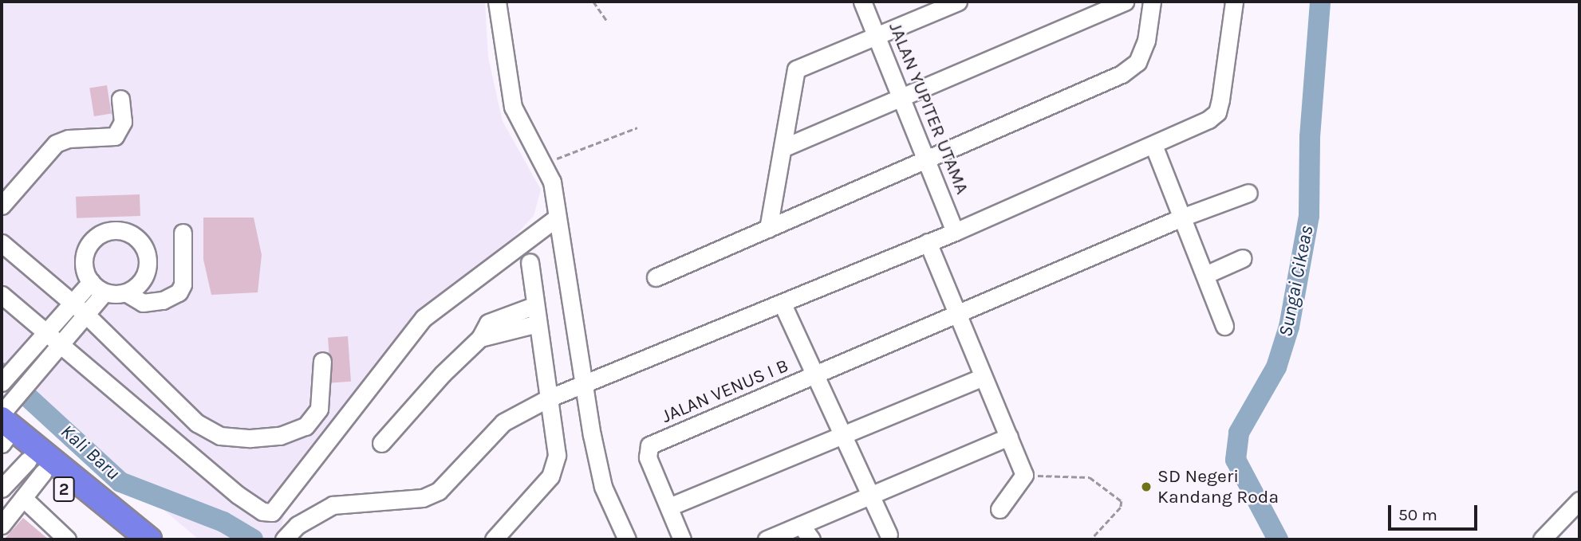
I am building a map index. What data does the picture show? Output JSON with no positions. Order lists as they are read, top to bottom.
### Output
{
  "streets": {
    "highway": ["2"],
    "street": ["JALAN YUPITER UTAMA", "JALAN VENUS I B"]
  },
  "water": ["Sungai Cikeas", "Kali Baru"],
  "places": ["SD Negeri Kandang Roda"],
  "scale_bar": "50 m"
}
